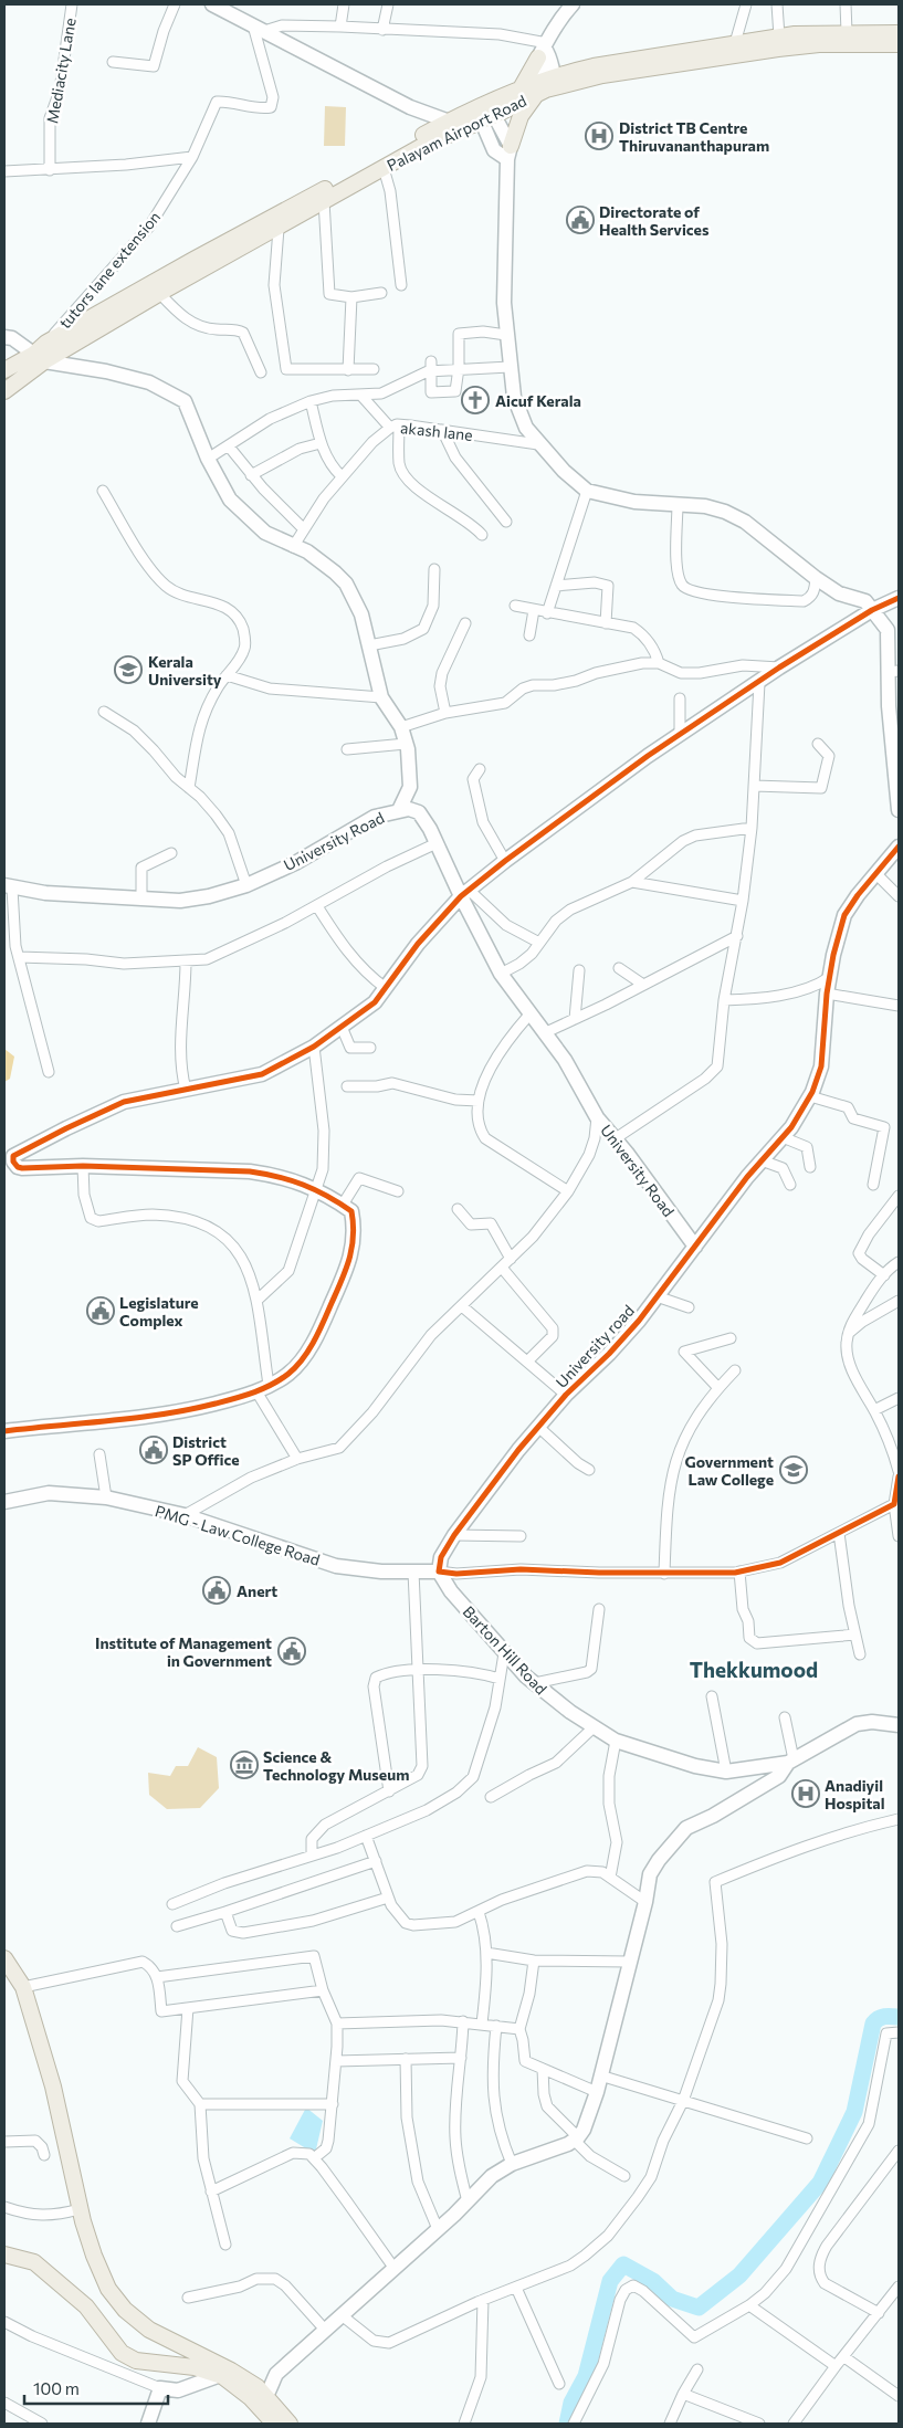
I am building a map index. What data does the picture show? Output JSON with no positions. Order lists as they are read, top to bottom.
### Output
{
  "streets": {
    "main road": ["Palayam Airport Road"],
    "street": [
      "Mediacity Lane",
      "tutors lane extension",
      "akash lane",
      "University Road",
      "University road",
      "PMG - Law College Road",
      "Barton Hill Road"
    ]
  },
  "crossings": [
    ["Palayam Airport Road", "tutors lane extension"],
    ["University Road", "University road"],
    ["University road", "PMG - Law College Road"],
    ["University road", "Barton Hill Road"],
    ["PMG - Law College Road", "Barton Hill Road"]
  ],
  "districts": ["Thekkumood"],
  "places": {
    "hospital": ["District TB Centre Thiruvananthapuram", "Anadiyil Hospital"],
    "public building": [
      "Directorate of Health Services",
      "Legislature Complex",
      "District SP Office",
      "Anert",
      "Institute of Management in Government"
    ],
    "church": ["Aicuf Kerala"],
    "school or university": ["Kerala University", "Government Law College"],
    "museum": ["Science & Technology Museum"]
  },
  "scale_bar": "100 m"
}
